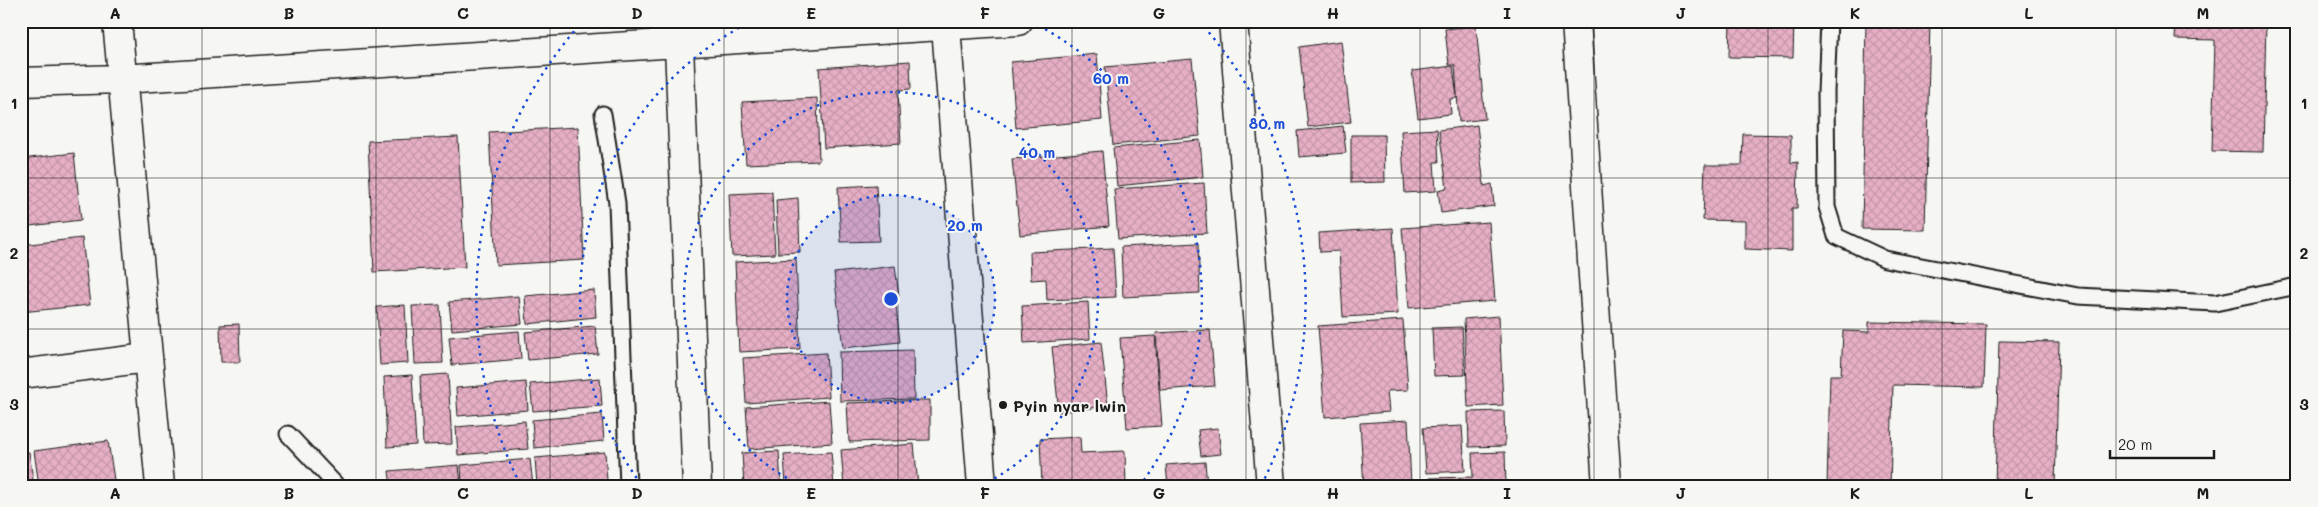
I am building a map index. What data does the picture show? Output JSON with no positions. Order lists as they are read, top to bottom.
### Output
{
  "places": ["Pyin nyar lwin"],
  "scale_bar": "20 m",
  "grid": {
    "columns": [
      "A",
      "B",
      "C",
      "D",
      "E",
      "F",
      "G",
      "H",
      "I",
      "J",
      "K",
      "L",
      "M"
    ],
    "rows": ["1", "2", "3"]
  },
  "rings": [
    "60 m",
    "80 m",
    "40 m",
    "20 m"
  ]
}
